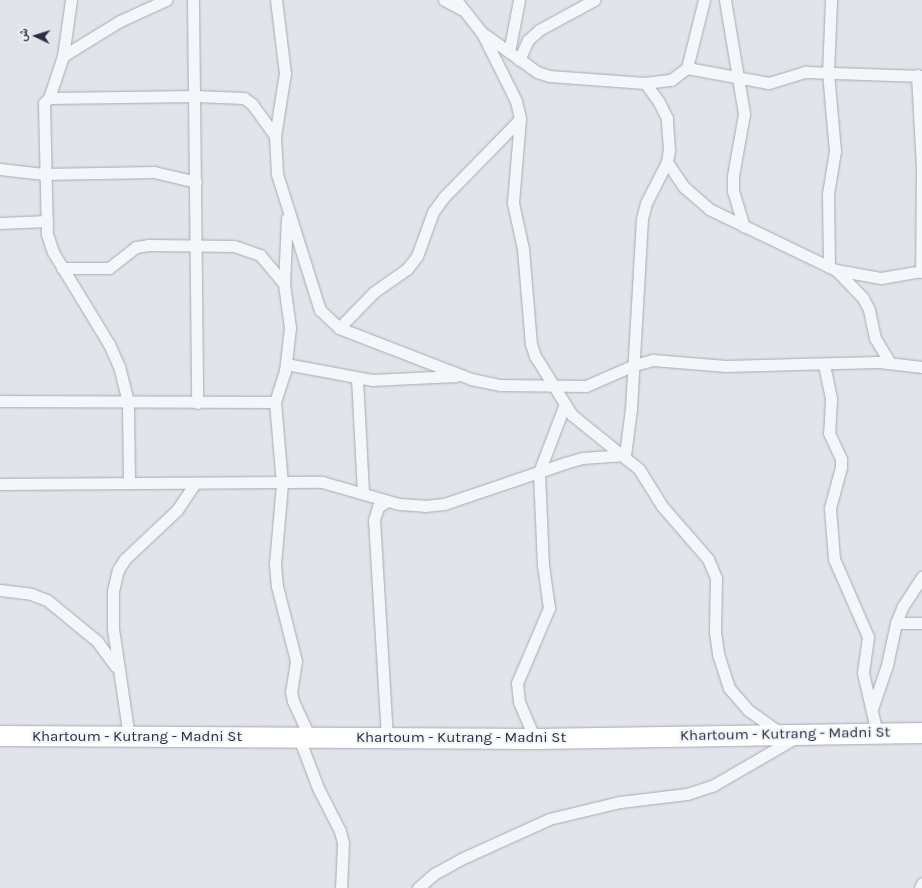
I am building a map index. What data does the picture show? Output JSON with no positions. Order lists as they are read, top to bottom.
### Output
{
  "streets": {
    "highway": ["Khartoum - Kutrang - Madni St"]
  },
  "north": "left"
}
